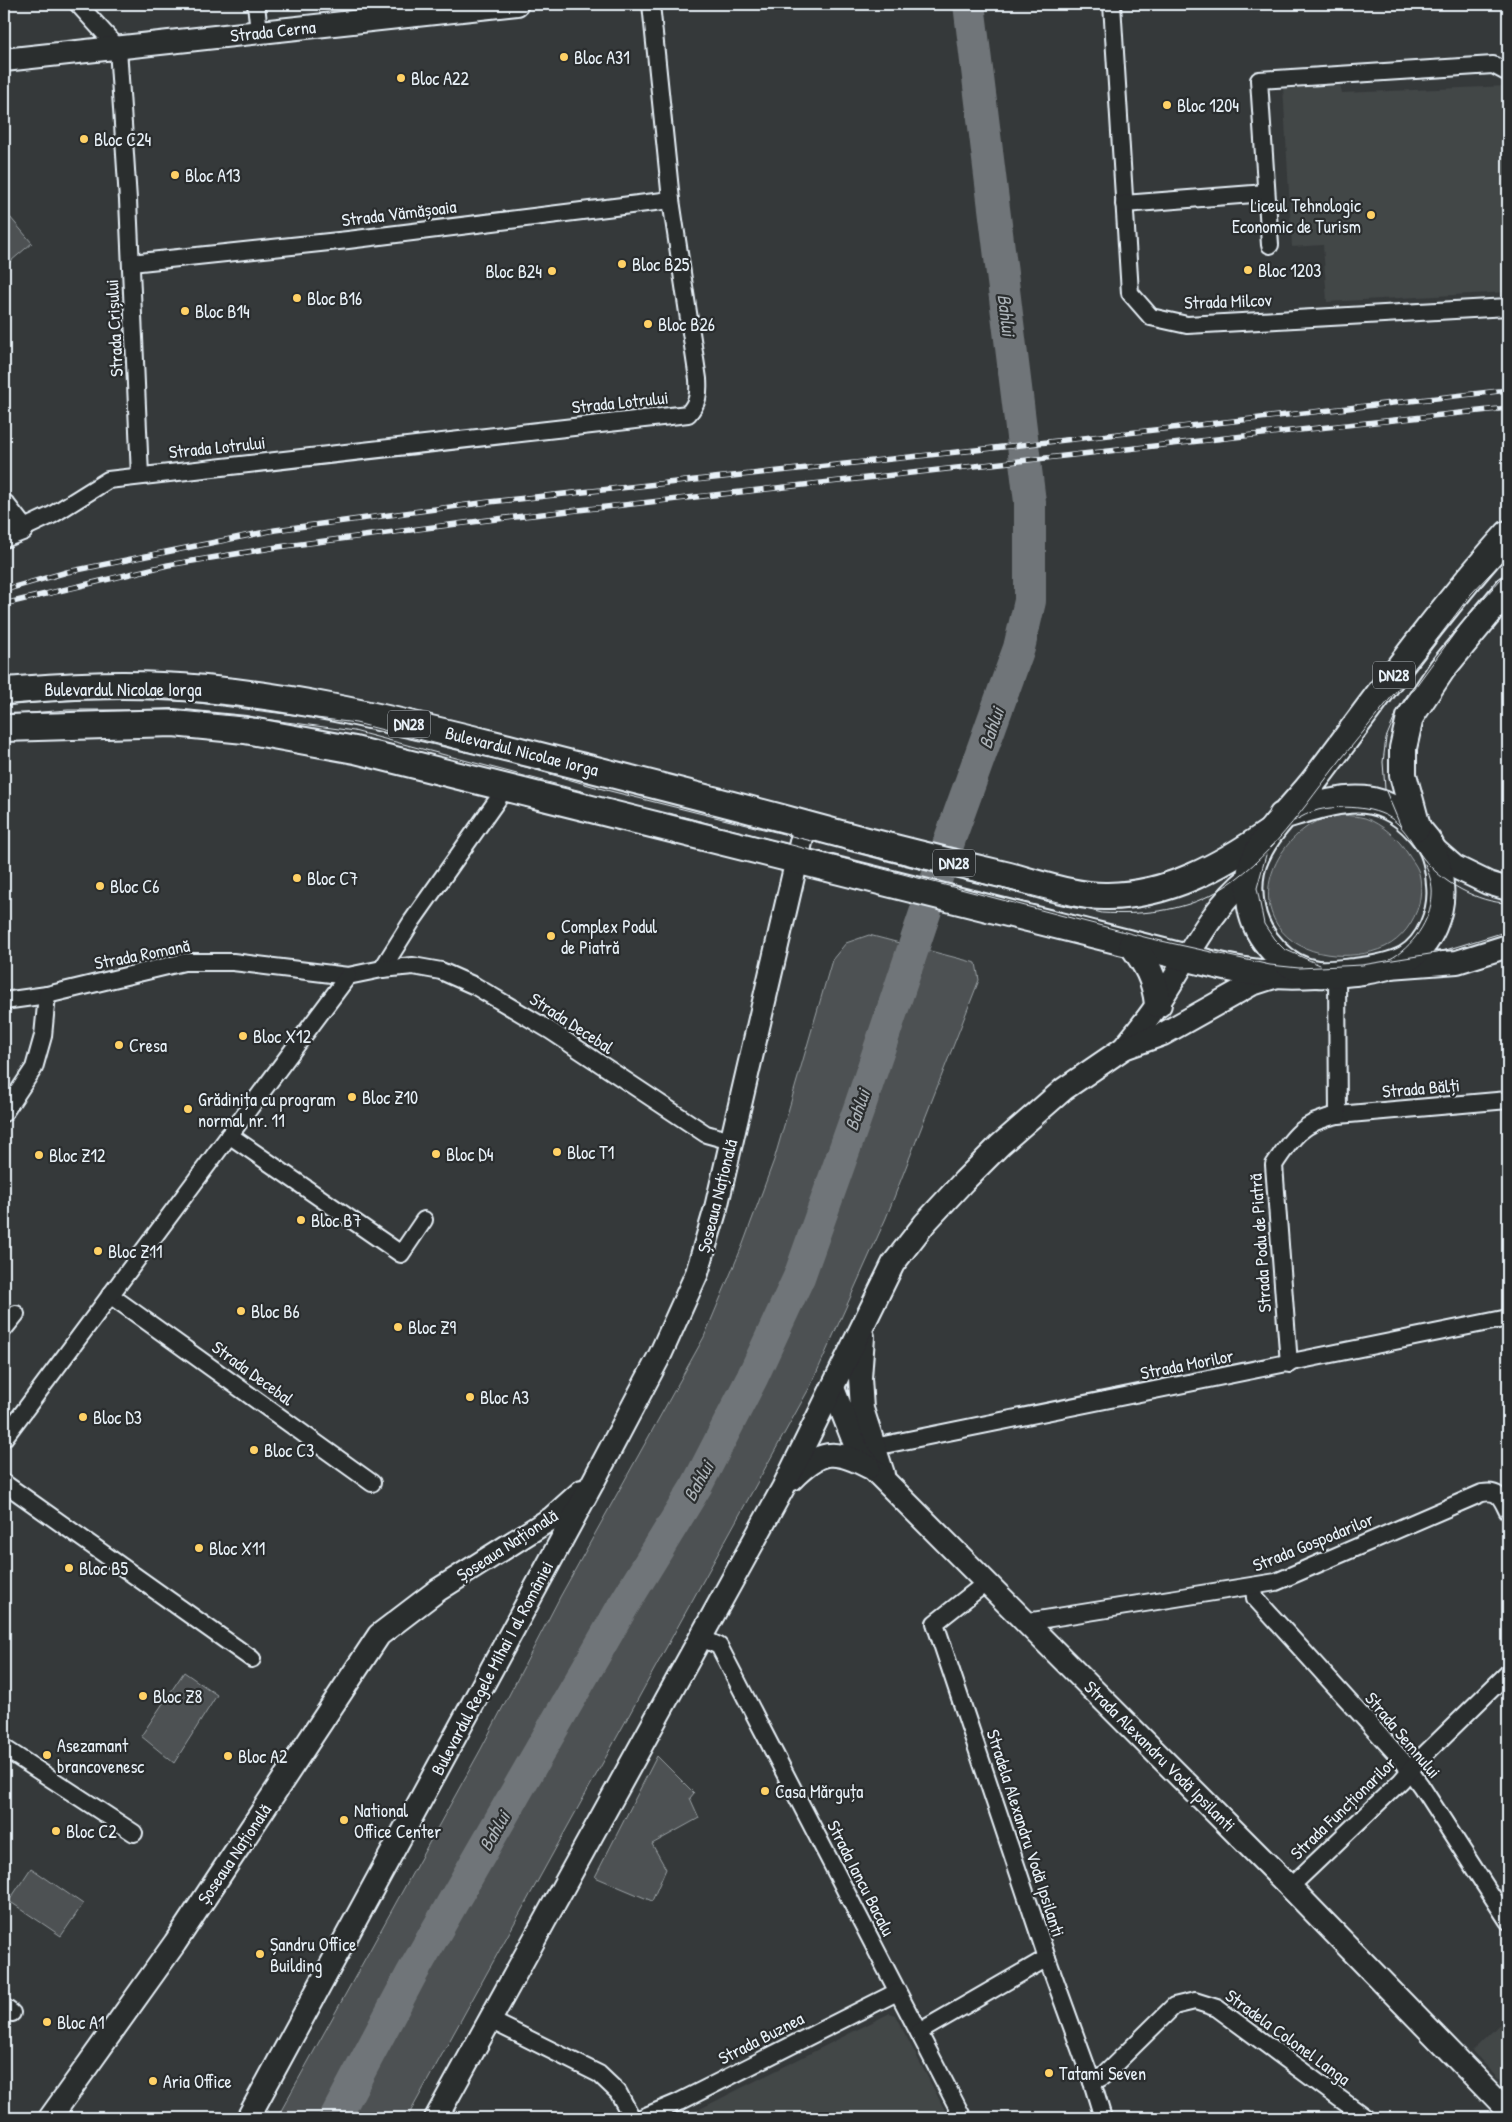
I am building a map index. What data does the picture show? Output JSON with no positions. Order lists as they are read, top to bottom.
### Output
{
  "streets": {
    "main road": [
      "Strada Cerna",
      "DN28",
      "Bulevardul Nicolae Iorga",
      "Șoseaua Națională",
      "Bulevardul Regele Mihai I al României",
      "Strada Alexandru Vodă Ipsilanti"
    ],
    "street": [
      "Strada Vămășoaia",
      "Strada Milcov",
      "Strada Crișului",
      "Strada Lotrului",
      "Strada Romană",
      "Strada Decebal",
      "Strada Bălți",
      "Strada Podu de Piatră",
      "Strada Morilor",
      "Strada Gospodarilor",
      "Strada Semnului",
      "Strada Funcționarilor",
      "Stradela Alexandru Vodă Ipsilanti",
      "Strada Iancu Bacalu",
      "Stradela Colonel Langa",
      "Strada Buznea"
    ]
  },
  "crossings": [
    ["Strada Cerna", "Strada Crișului"],
    ["Strada Vămășoaia", "Strada Crișului"],
    ["Strada Vămășoaia", "Strada Lotrului"],
    ["Strada Crișului", "Strada Lotrului"],
    ["DN28", "Bulevardul Nicolae Iorga"],
    ["Bulevardul Nicolae Iorga", "Șoseaua Națională"],
    ["Strada Romană", "Strada Decebal"],
    ["Strada Decebal", "Șoseaua Națională"],
    ["Strada Bălți", "Strada Podu de Piatră"],
    ["Șoseaua Națională", "Bulevardul Regele Mihai I al României"],
    ["Strada Podu de Piatră", "Strada Morilor"],
    ["Strada Morilor", "Strada Alexandru Vodă Ipsilanti"],
    ["Strada Gospodarilor", "Strada Semnului"],
    ["Strada Gospodarilor", "Strada Alexandru Vodă Ipsilanti"],
    ["Strada Semnului", "Strada Funcționarilor"],
    ["Strada Alexandru Vodă Ipsilanti", "Strada Funcționarilor"],
    ["Strada Alexandru Vodă Ipsilanti", "Stradela Alexandru Vodă Ipsilanti"],
    ["Stradela Alexandru Vodă Ipsilanti", "Stradela Colonel Langa"],
    ["Strada Iancu Bacalu", "Strada Buznea"]
  ],
  "water": ["Bahlui"],
  "places": [
    "Bloc A31",
    "Bloc A22",
    "Bloc 1204",
    "Bloc C24",
    "Bloc A13",
    "Liceul Tehnologic Economic de Turism",
    "Bloc B25",
    "Bloc 1203",
    "Bloc B24",
    "Bloc B16",
    "Bloc B14",
    "Bloc B26",
    "Bloc C7",
    "Bloc C6",
    "Complex Podul de Piatră",
    "Bloc X12",
    "Cresa",
    "Bloc Z10",
    "Grădinița cu program normal nr. 11",
    "Bloc T1",
    "Bloc D4",
    "Bloc Z12",
    "Bloc B7",
    "Bloc Z11",
    "Bloc B6",
    "Bloc Z9",
    "Bloc A3",
    "Bloc D3",
    "Bloc C3",
    "Bloc X11",
    "Bloc B5",
    "Bloc Z8",
    "Asezamant brancovenesc",
    "Bloc A2",
    "Casa Mărguța",
    "National Office Center",
    "Bloc C2",
    "Șandru Office Building",
    "Bloc A1",
    "Tatami Seven",
    "Aria Office"
  ]
}
